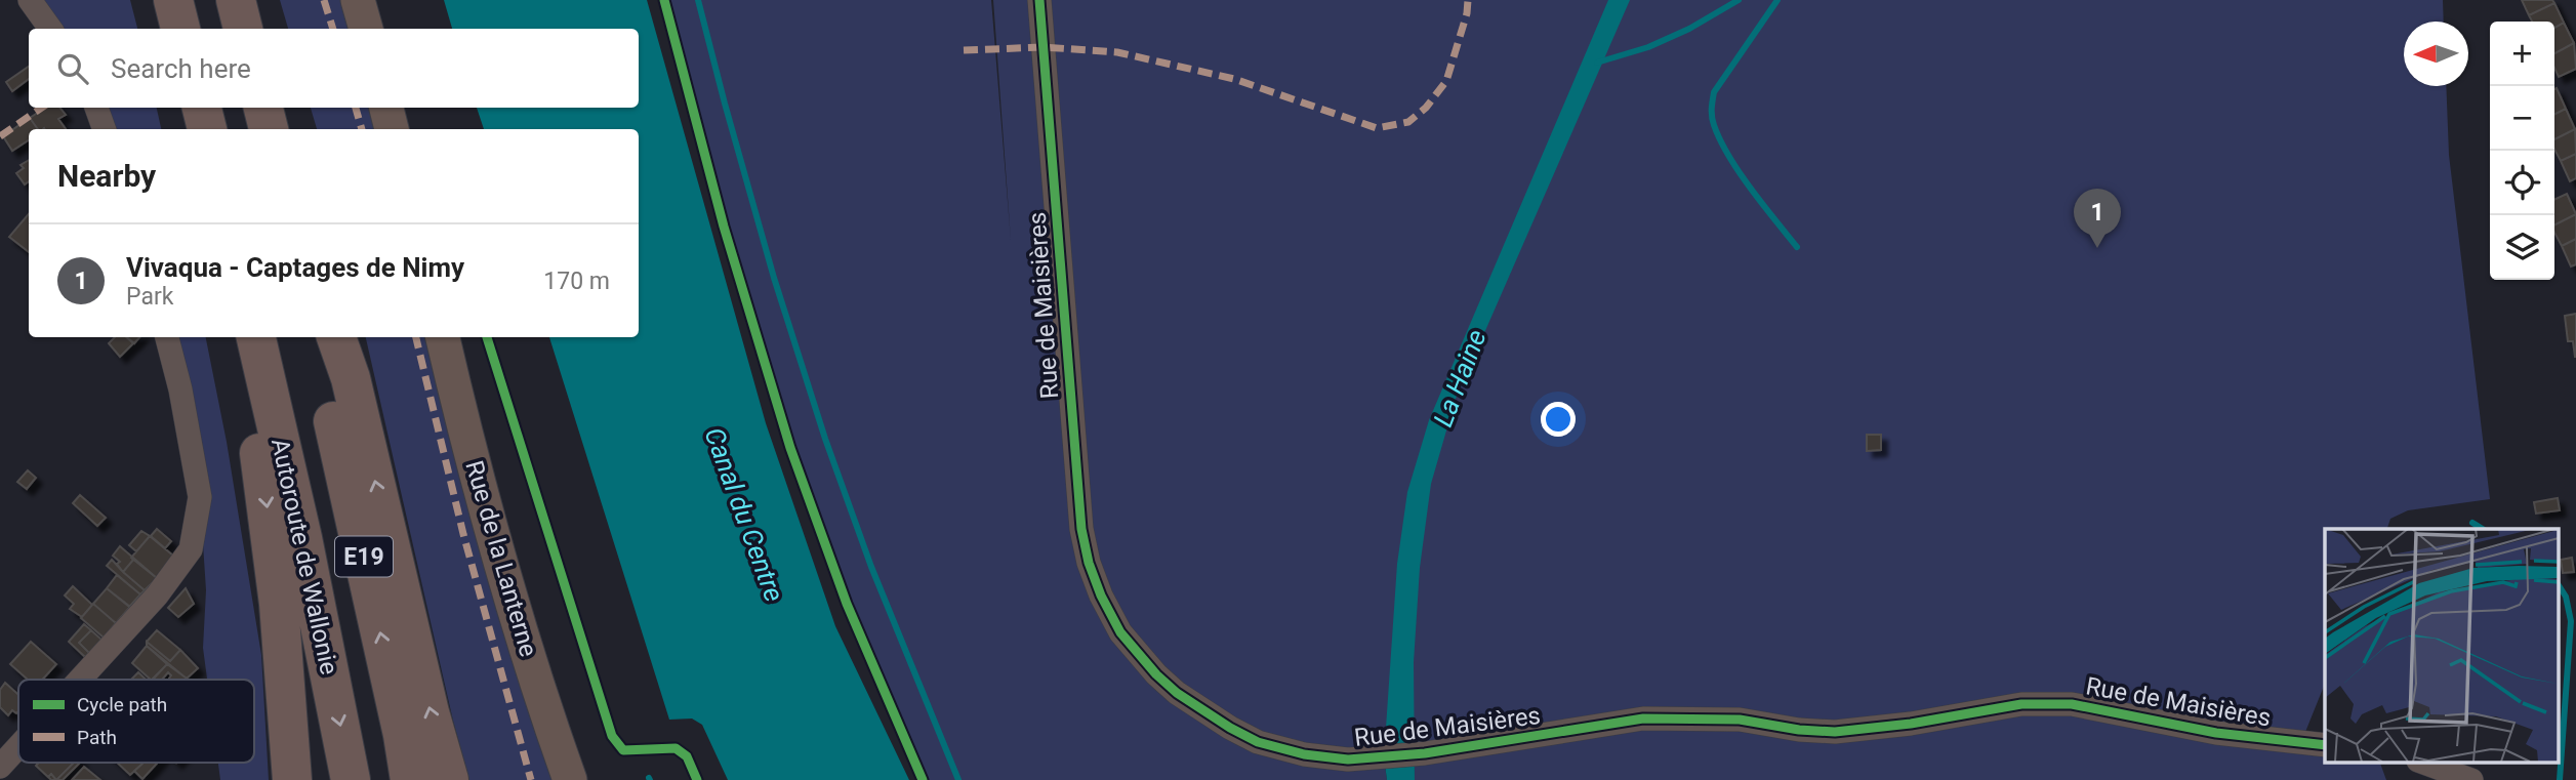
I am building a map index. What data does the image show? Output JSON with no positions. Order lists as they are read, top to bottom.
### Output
{
  "streets": {
    "highway": ["Autoroute de Wallonie", "E19"],
    "main road": ["Rue de la Lanterne"],
    "street": ["Rue de Maisières"]
  },
  "water": ["La Haine", "Canal du Centre"],
  "legend": ["Cycle path", "Path"],
  "north": "left",
  "page": {
    "map_buttons": ["+", "−"],
    "search": "Search here",
    "heading": "Nearby",
    "pins": "1",
    "list": [
      {
        "mark": "1",
        "name": "Vivaqua - Captages de Nimy",
        "note": "Park",
        "value": "170 m"
      }
    ]
  }
}
